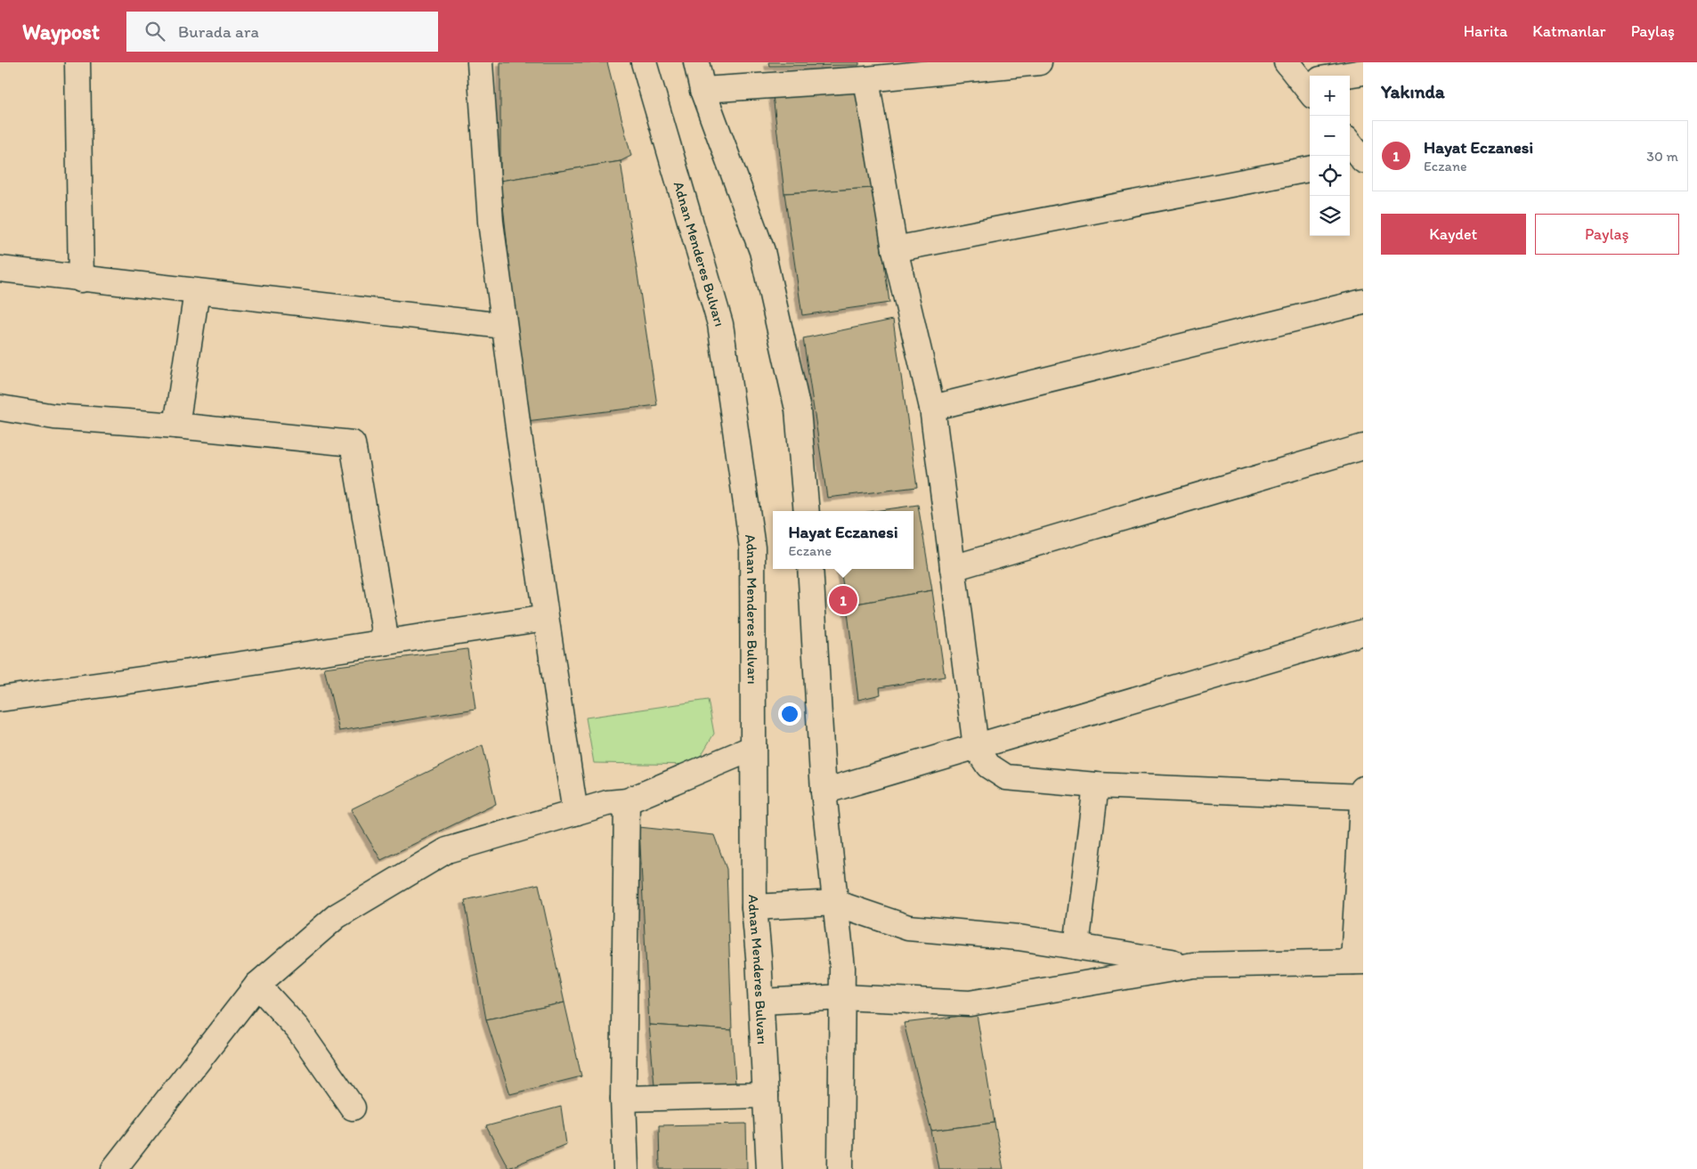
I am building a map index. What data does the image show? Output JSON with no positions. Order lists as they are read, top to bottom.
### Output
{
  "streets": {
    "street": ["Adnan Menderes Bulvarı"]
  },
  "page": {
    "header": "Waypost",
    "search": "Burada ara",
    "nav": ["Harita", "Katmanlar", "Paylaş"],
    "heading": "Yakında",
    "map_buttons": ["+", "−"],
    "list": [
      {
        "mark": "1",
        "name": "Hayat Eczanesi",
        "note": "Eczane",
        "value": "30 m"
      }
    ],
    "buttons": ["Kaydet", "Paylaş"],
    "popup": ["Hayat Eczanesi", "Eczane"],
    "pins": "1"
  }
}
